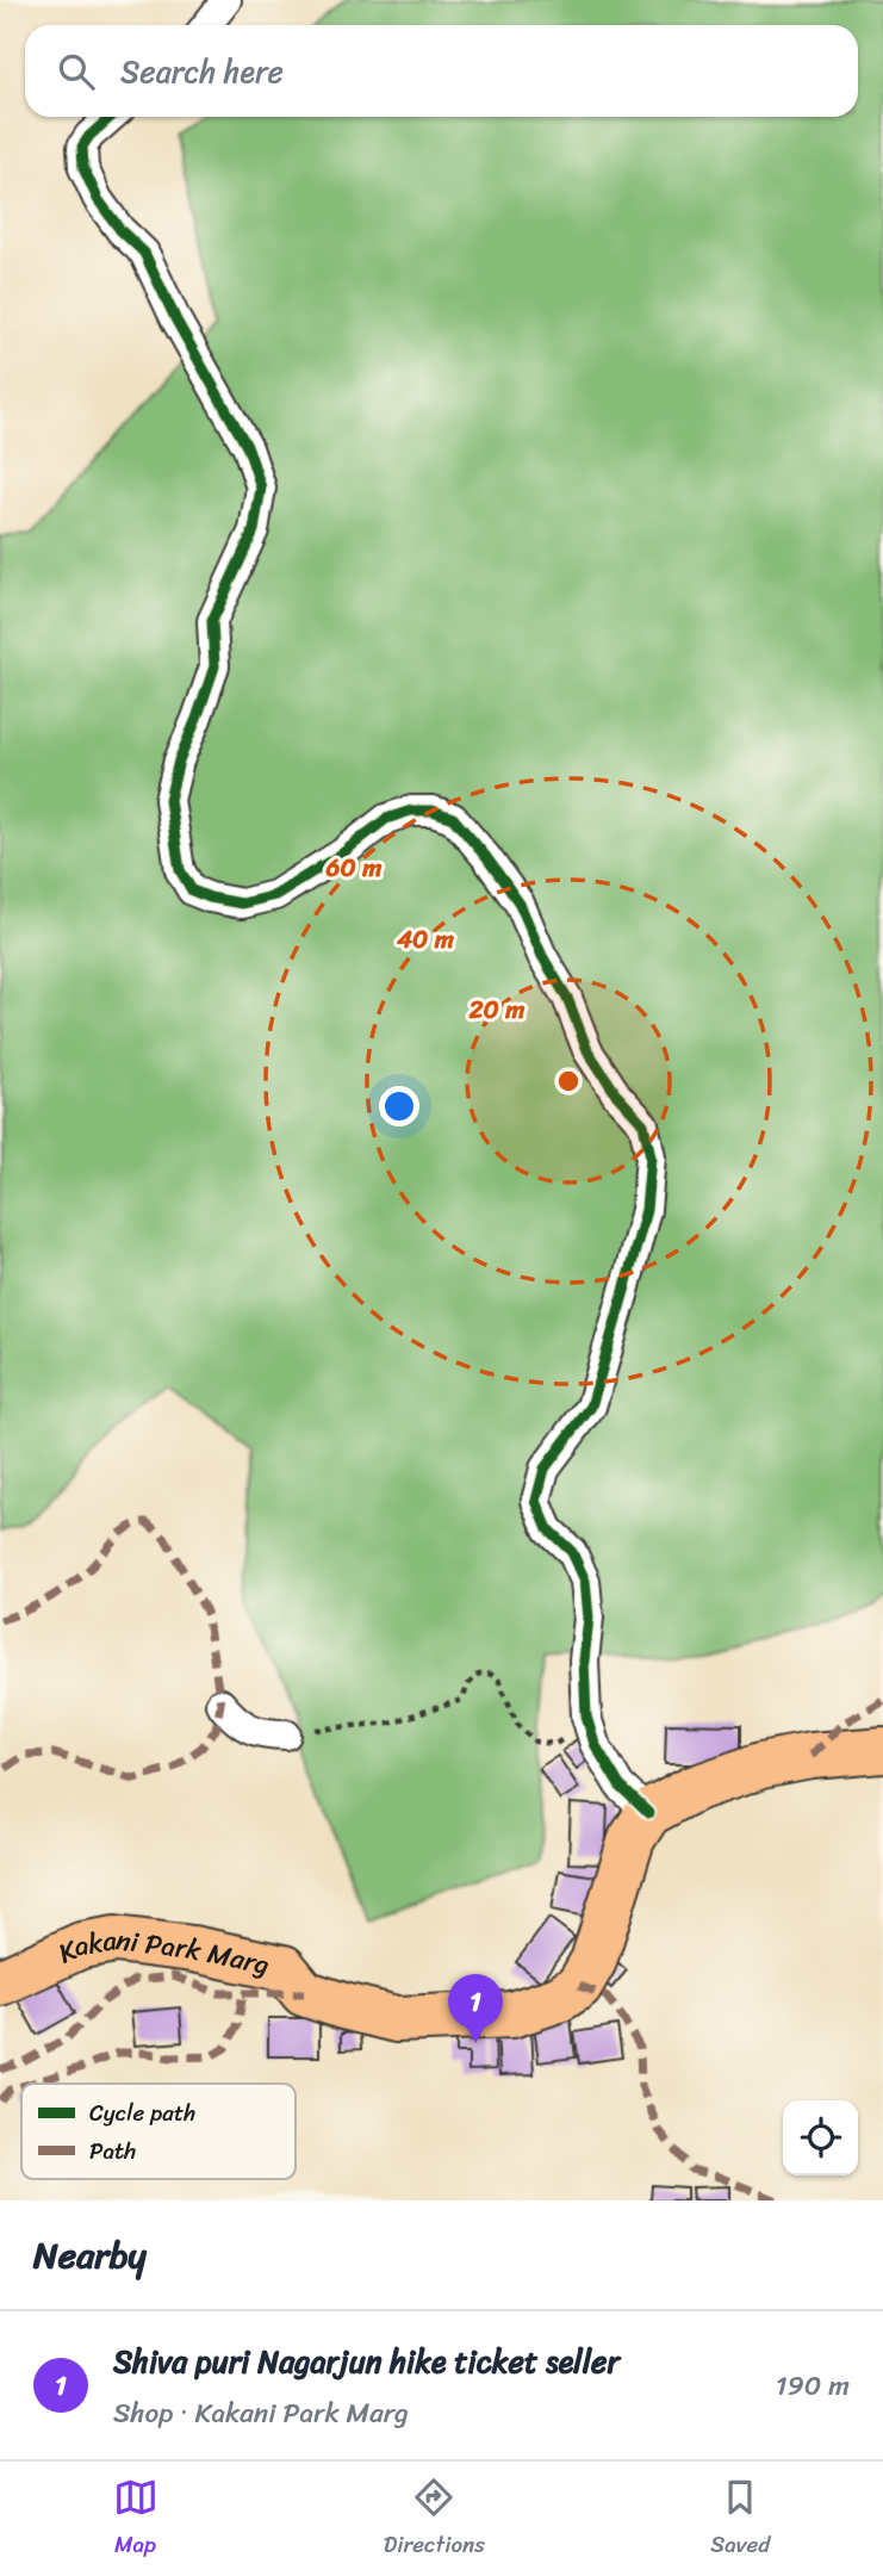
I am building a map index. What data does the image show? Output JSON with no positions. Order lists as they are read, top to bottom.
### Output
{
  "streets": {
    "main road": ["Kakani Park Marg"]
  },
  "legend": ["Cycle path", "Path"],
  "page": {
    "search": "Search here",
    "pins": "1",
    "heading": "Nearby",
    "list": [
      {
        "mark": "1",
        "name": "Shiva puri Nagarjun hike ticket seller",
        "note": "Shop · Kakani Park Marg",
        "value": "190 m"
      }
    ],
    "nav": ["Map", "Directions", "Saved"]
  },
  "rings": ["60 m", "40 m", "20 m"]
}
